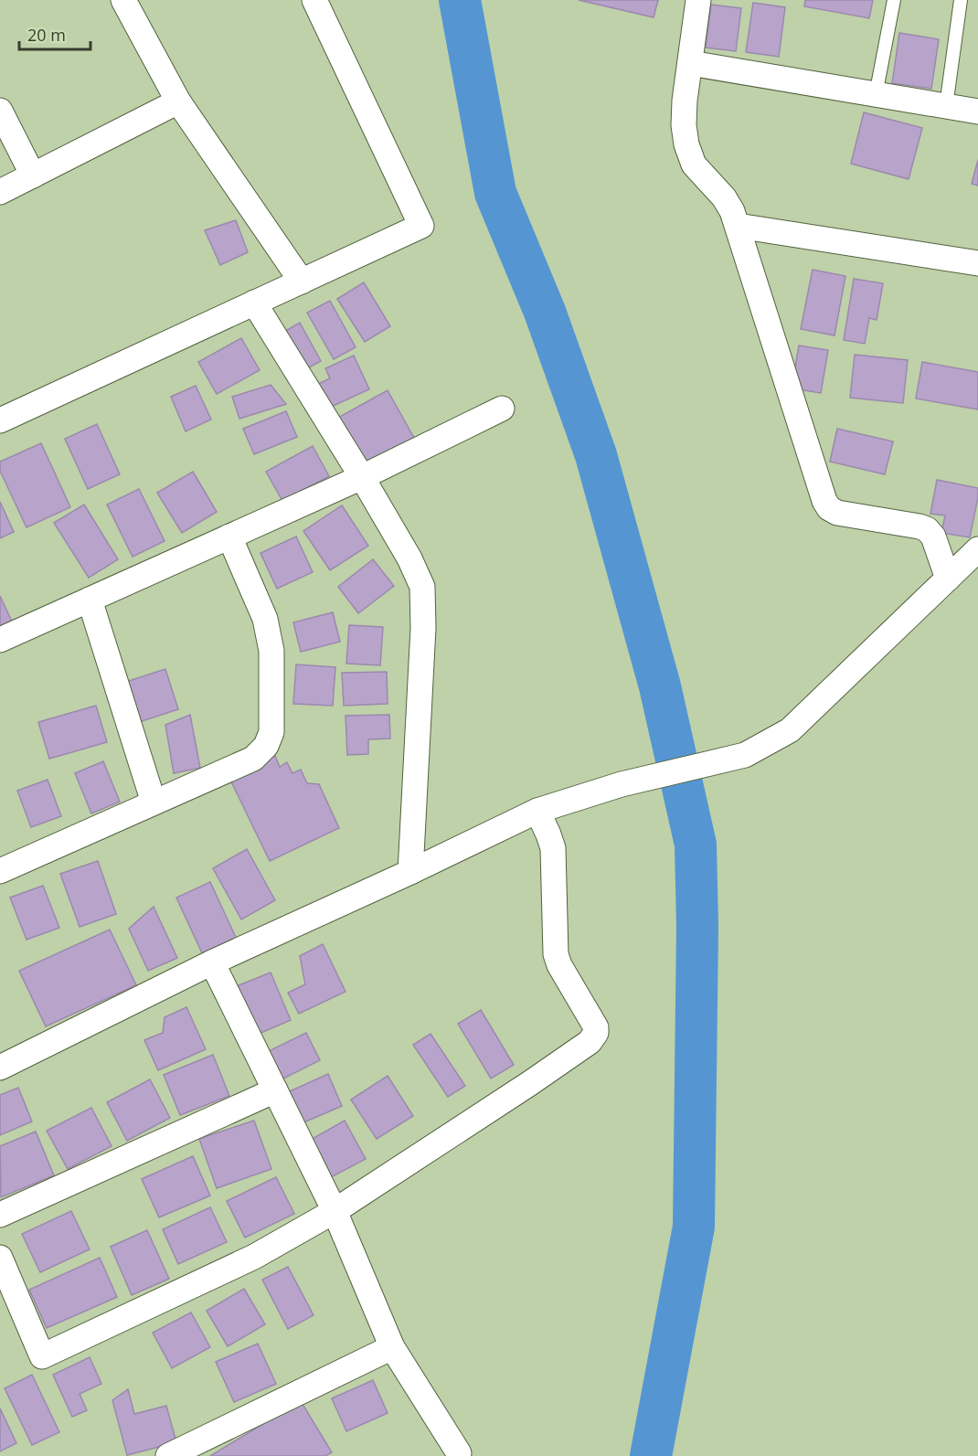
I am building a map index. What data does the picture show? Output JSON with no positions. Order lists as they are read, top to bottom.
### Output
{
  "scale_bar": "20 m"
}
